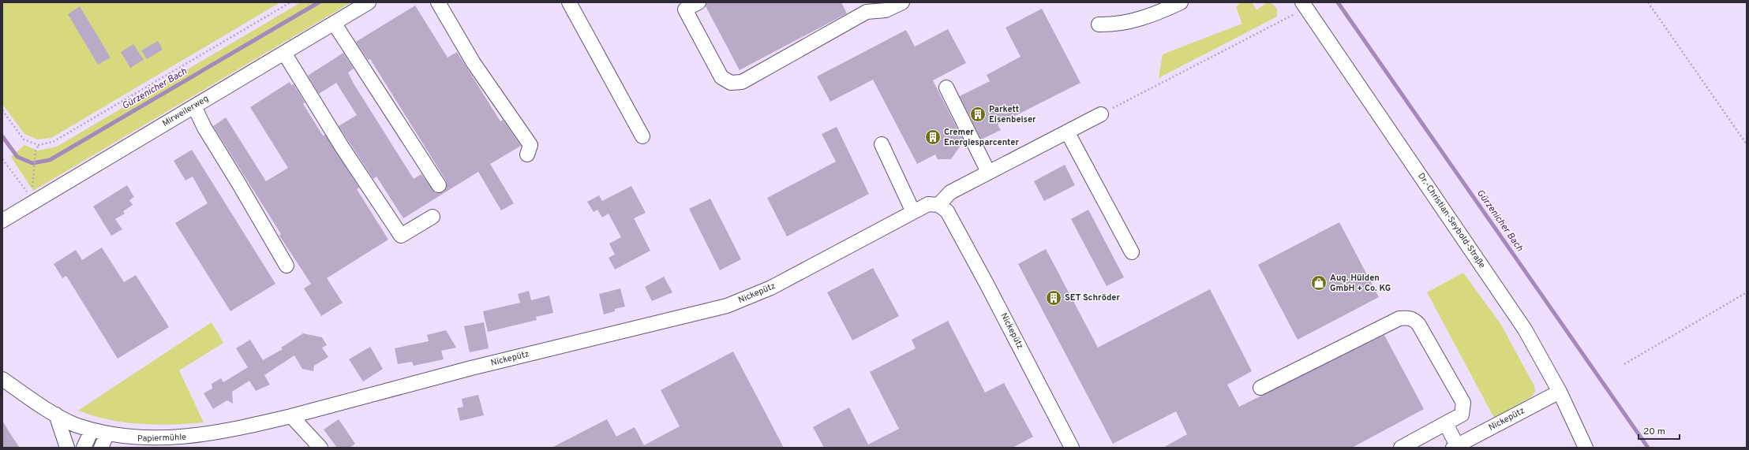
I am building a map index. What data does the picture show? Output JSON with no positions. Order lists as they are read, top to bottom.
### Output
{
  "streets": {
    "street": [
      "Mirweilerweg",
      "Dr.-Christian-Seybold-Straße",
      "Nickepütz",
      "Papiermühle"
    ]
  },
  "crossings": [
    ["Dr.-Christian-Seybold-Straße", "Nickepütz"],
    ["Nickepütz", "Papiermühle"]
  ],
  "water": ["Gürzenicher Bach"],
  "places": {
    "building": ["Parkett Eisenbeiser", "Cremer Energiesparcenter", "SET Schröder"],
    "shop": ["Aug. Hülden GmbH + Co. KG"]
  },
  "scale_bar": "20 m"
}
